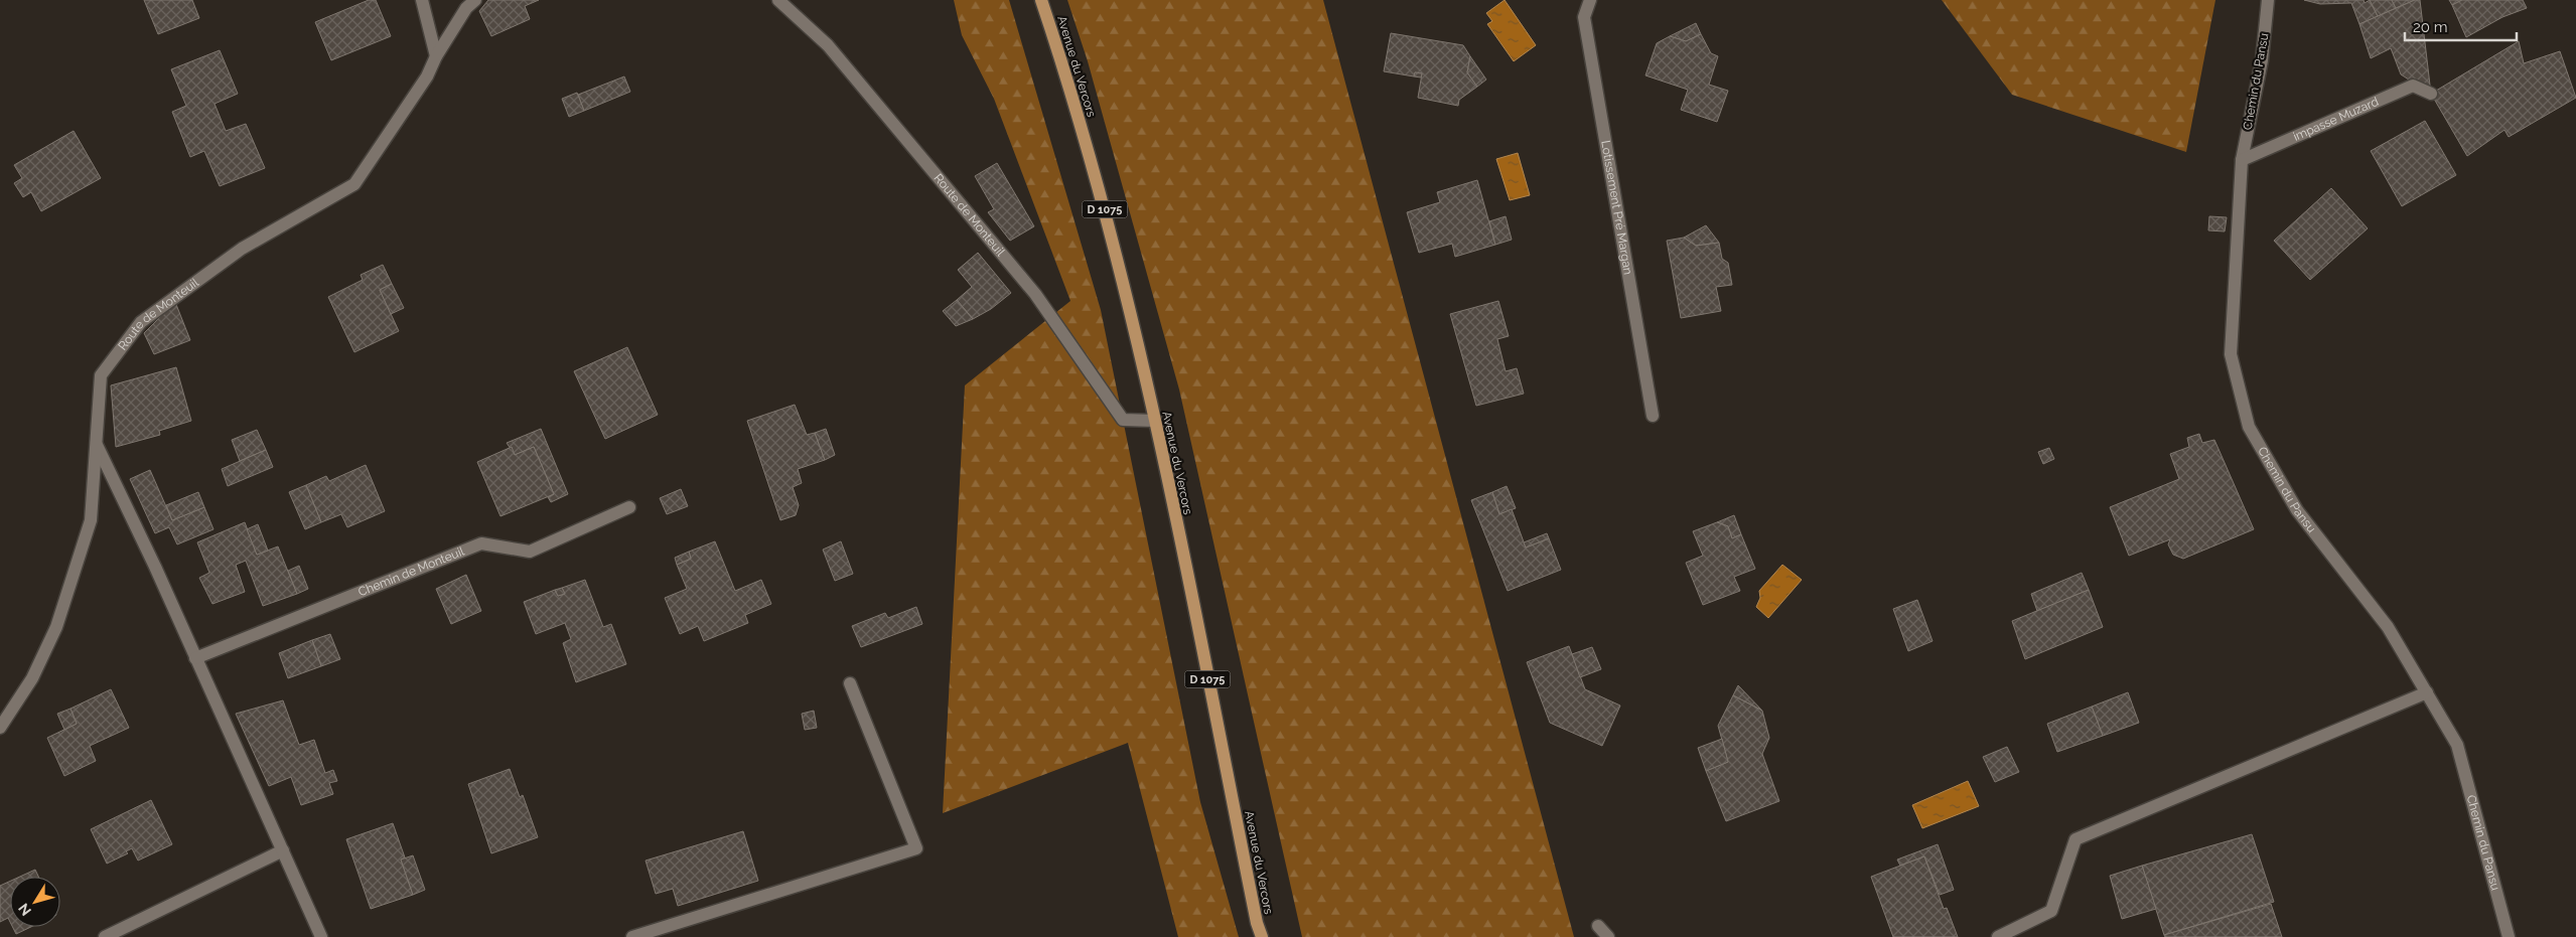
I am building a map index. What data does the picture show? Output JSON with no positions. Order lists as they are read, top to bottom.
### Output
{
  "streets": {
    "main road": ["Avenue du Vercors", "D 1075"],
    "street": [
      "Chemin du Pansu",
      "impasse Muzard",
      "Lotissement Pré Margan",
      "Route de Monteuil",
      "Chemin de Monteuil"
    ]
  },
  "crossings": [
    ["Avenue du Vercors", "Route de Monteuil"],
    ["Chemin du Pansu", "impasse Muzard"]
  ],
  "scale_bar": "20 m",
  "north": "bottom left"
}
